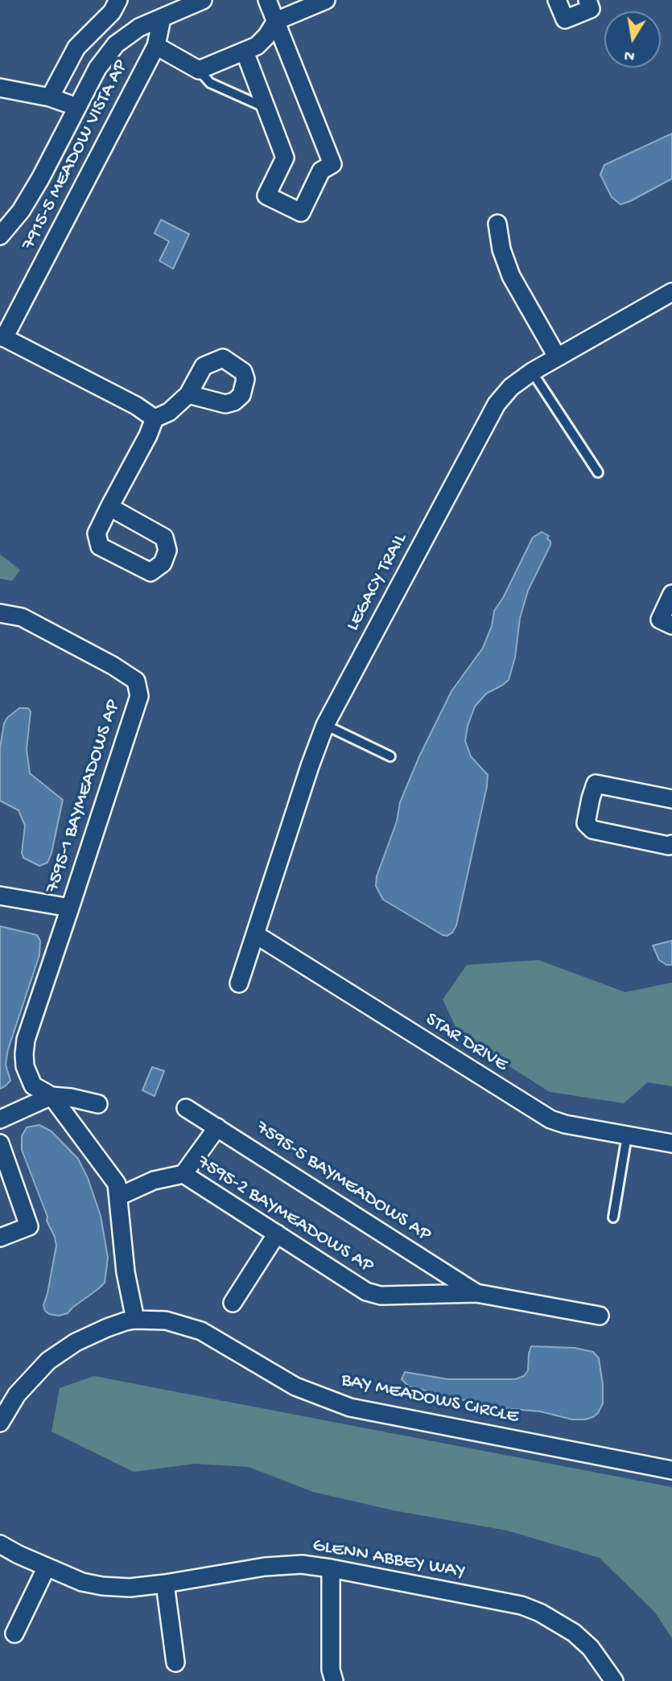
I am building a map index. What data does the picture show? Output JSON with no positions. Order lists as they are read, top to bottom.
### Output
{
  "streets": {
    "street": [
      "7915-5 MEADOW VISTA AP",
      "LEGACY TRAIL",
      "7595-1 BAYMEADOWS AP",
      "STAR DRIVE",
      "7595-5 BAYMEADOWS AP",
      "7595-2 BAYMEADOWS AP",
      "BAY MEADOWS CIRCLE",
      "GLENN ABBEY WAY"
    ]
  },
  "crossings": [
    ["LEGACY TRAIL", "STAR DRIVE"],
    ["7595-5 BAYMEADOWS AP", "7595-2 BAYMEADOWS AP"]
  ],
  "north": "bottom"
}
